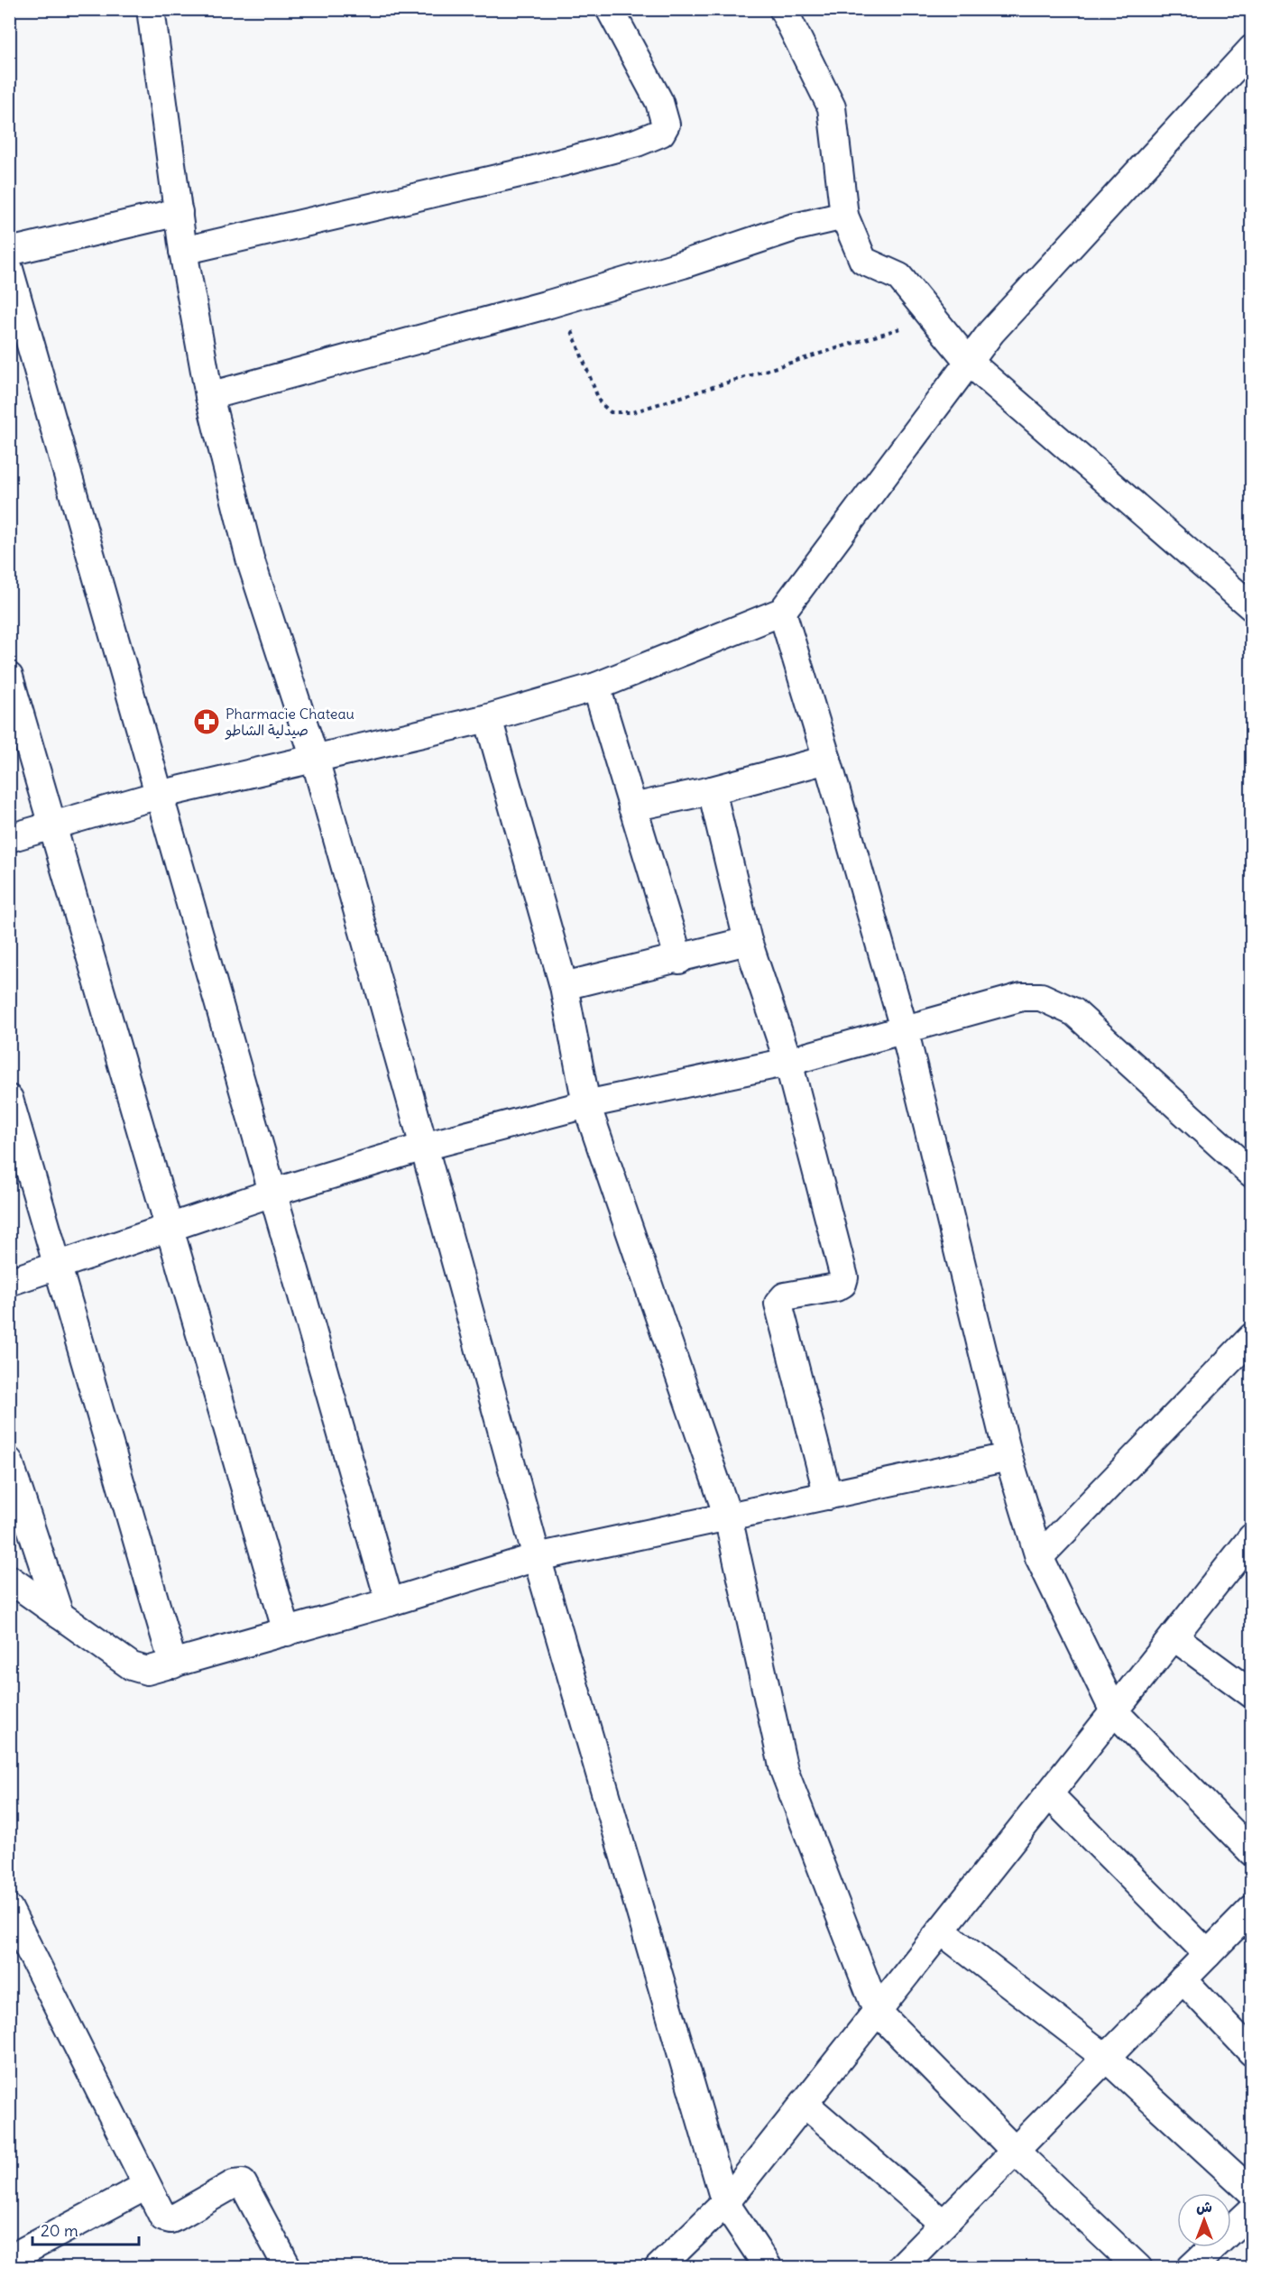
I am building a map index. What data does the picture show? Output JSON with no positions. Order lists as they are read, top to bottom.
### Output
{
  "places": {
    "pharmacy": ["Pharmacie Chateau صيدلية الشاطو"]
  },
  "scale_bar": "20 m",
  "north": "top"
}
